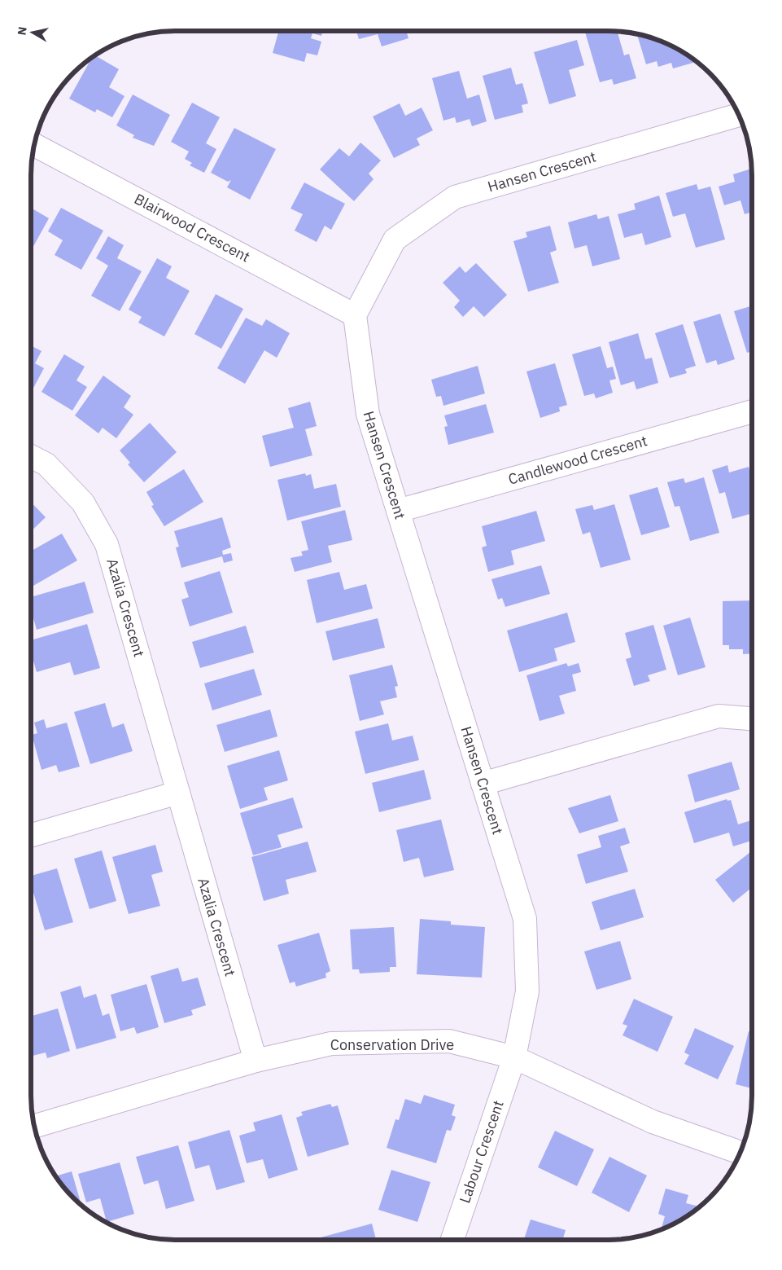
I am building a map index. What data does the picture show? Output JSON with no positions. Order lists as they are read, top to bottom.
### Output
{
  "streets": {
    "street": [
      "Hansen Crescent",
      "Blairwood Crescent",
      "Candlewood Crescent",
      "Azalia Crescent",
      "Conservation Drive",
      "Labour Crescent"
    ]
  },
  "crossings": [
    ["Hansen Crescent", "Blairwood Crescent"],
    ["Hansen Crescent", "Candlewood Crescent"],
    ["Hansen Crescent", "Conservation Drive"],
    ["Hansen Crescent", "Labour Crescent"],
    ["Azalia Crescent", "Conservation Drive"],
    ["Conservation Drive", "Labour Crescent"]
  ],
  "north": "left"
}
